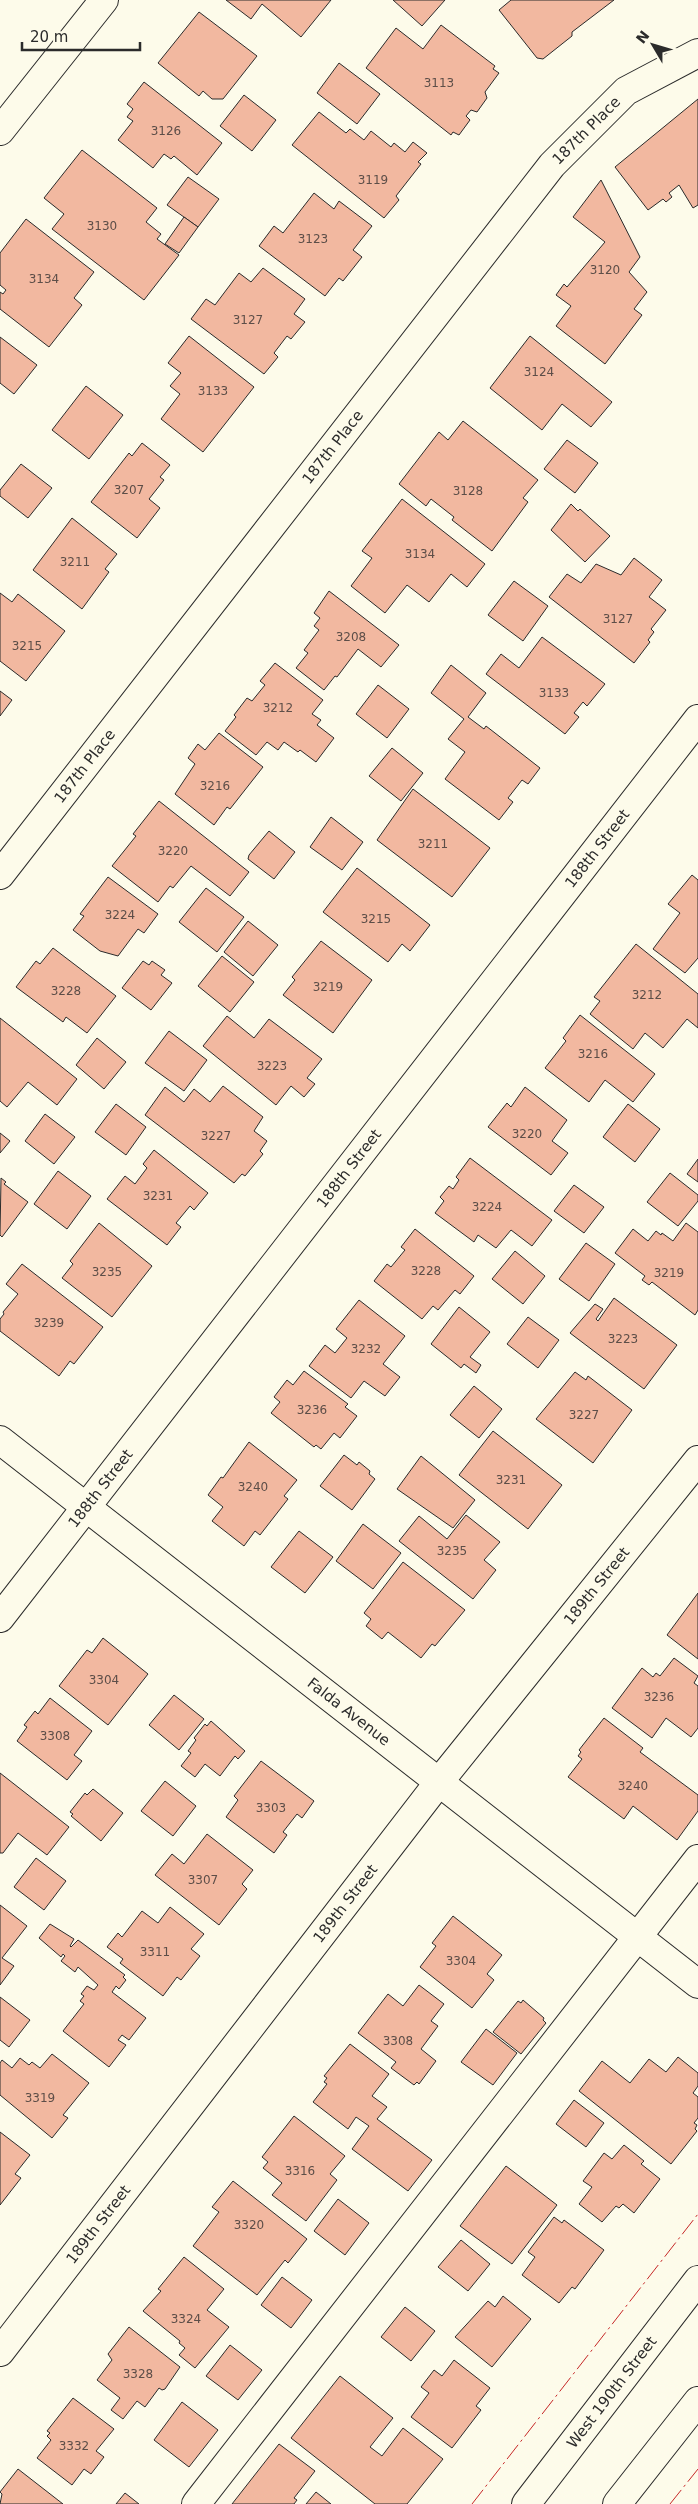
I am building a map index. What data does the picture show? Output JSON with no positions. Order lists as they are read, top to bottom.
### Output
{
  "streets": {
    "street": [
      "187th Place",
      "188th Street",
      "189th Street",
      "Falda Avenue",
      "West 190th Street"
    ]
  },
  "crossings": [
    ["188th Street", "Falda Avenue"],
    ["189th Street", "Falda Avenue"]
  ],
  "house_numbers": [
    "3113",
    "3126",
    "3119",
    "3130",
    "3123",
    "3120",
    "3134",
    "3127",
    "3124",
    "3133",
    "3207",
    "3128",
    "3134",
    "3211",
    "3127",
    "3208",
    "3215",
    "3133",
    "3212",
    "3216",
    "3211",
    "3220",
    "3224",
    "3215",
    "3219",
    "3228",
    "3212",
    "3216",
    "3223",
    "3220",
    "3227",
    "3231",
    "3224",
    "3228",
    "3235",
    "3219",
    "3239",
    "3223",
    "3232",
    "3236",
    "3227",
    "3231",
    "3240",
    "3235",
    "3304",
    "3236",
    "3308",
    "3240",
    "3303",
    "3307",
    "3311",
    "3304",
    "3308",
    "3319",
    "3316",
    "3320",
    "3324",
    "3328",
    "3332"
  ],
  "scale_bar": "20 m",
  "north": "top left"
}
